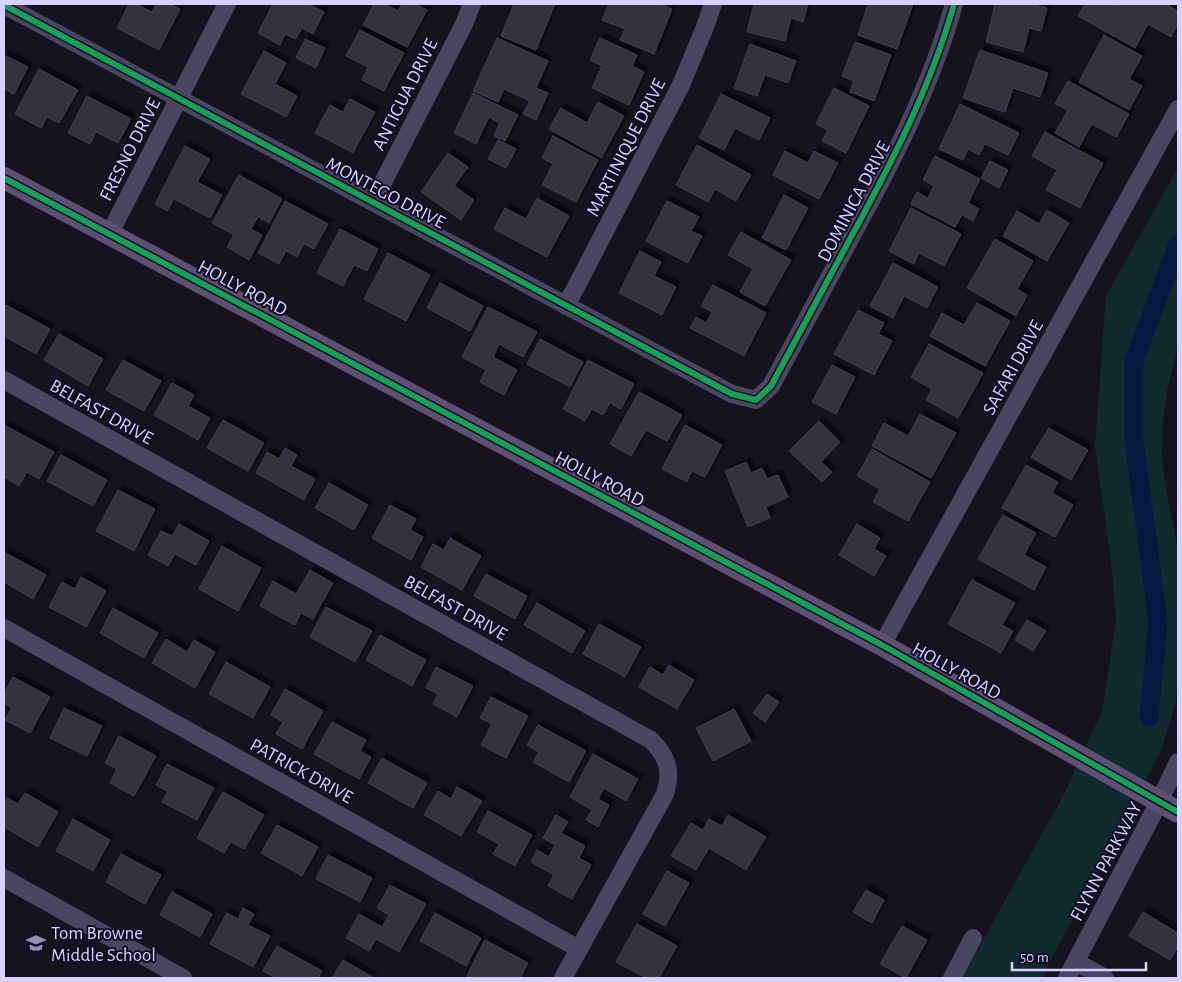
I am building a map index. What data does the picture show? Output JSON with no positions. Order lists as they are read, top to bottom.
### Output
{
  "streets": {
    "main road": ["HOLLY ROAD"],
    "street": [
      "ANTIGUA DRIVE",
      "MARTINIQUE DRIVE",
      "FRESNO DRIVE",
      "MONTEGO DRIVE",
      "DOMINICA DRIVE",
      "SAFARI DRIVE",
      "BELFAST DRIVE",
      "PATRICK DRIVE",
      "FLYNN PARKWAY"
    ]
  },
  "crossings": [
    ["ANTIGUA DRIVE", "MONTEGO DRIVE"],
    ["MARTINIQUE DRIVE", "MONTEGO DRIVE"],
    ["FRESNO DRIVE", "MONTEGO DRIVE"],
    ["FRESNO DRIVE", "HOLLY ROAD"],
    ["MONTEGO DRIVE", "DOMINICA DRIVE"],
    ["HOLLY ROAD", "SAFARI DRIVE"],
    ["HOLLY ROAD", "FLYNN PARKWAY"],
    ["BELFAST DRIVE", "PATRICK DRIVE"]
  ],
  "places": {
    "school or university": ["Tom Browne Middle School"]
  },
  "scale_bar": "50 m"
}
